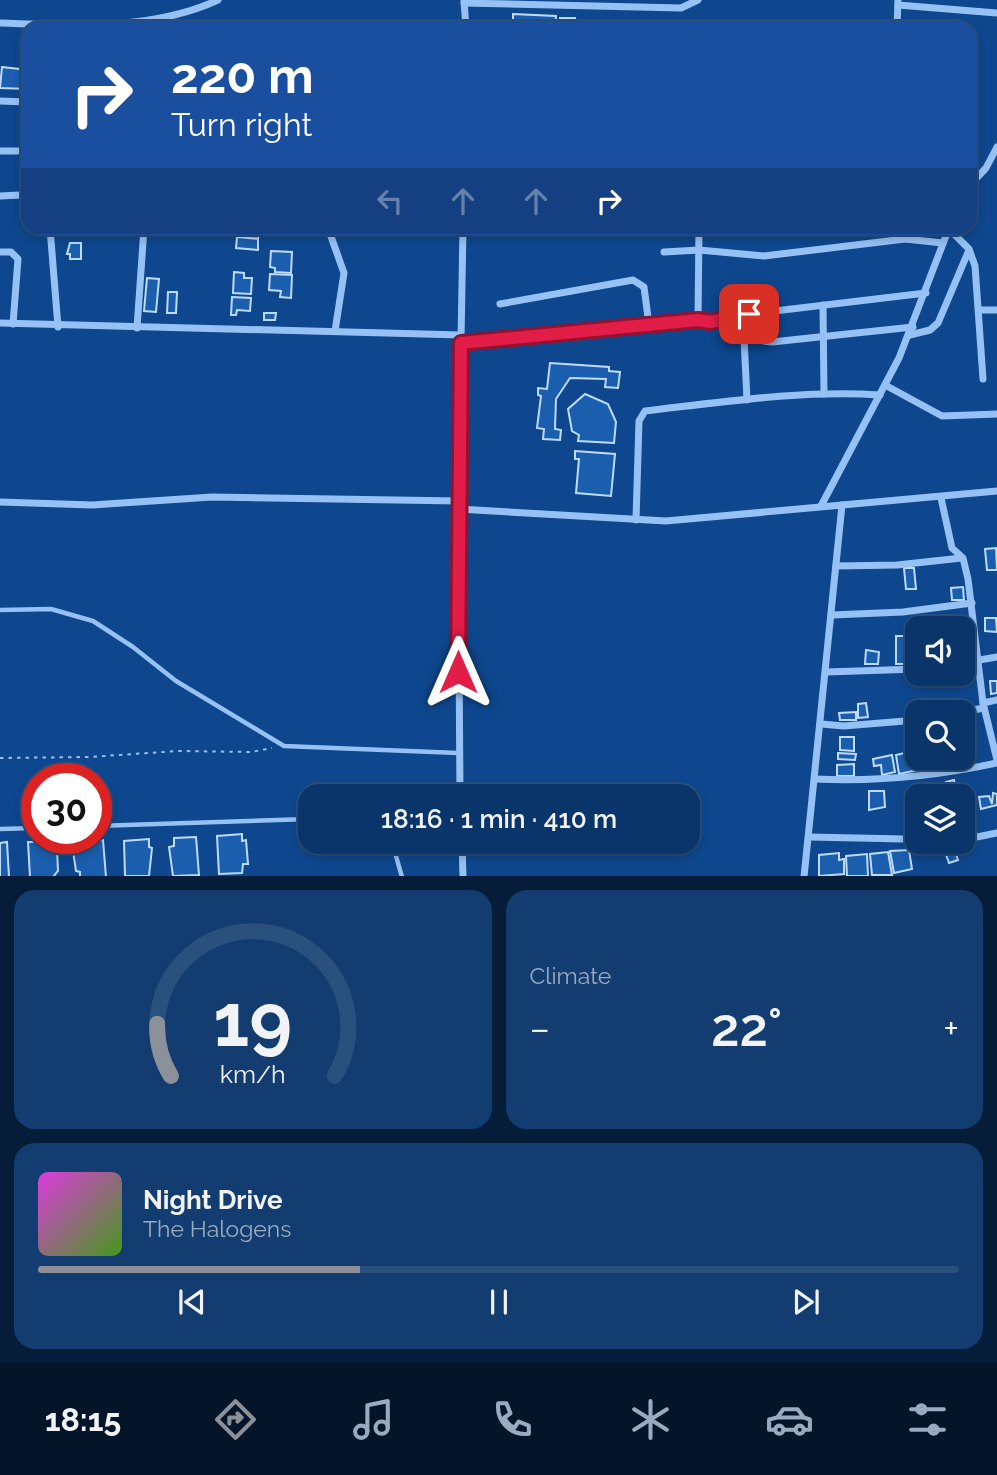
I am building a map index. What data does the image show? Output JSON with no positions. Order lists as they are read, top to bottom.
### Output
{
  "page": {
    "turn": ["220 m", "Turn right"],
    "limit": "30",
    "trip": "18:16 · 1 min · 410 m",
    "tile": "Climate",
    "heat": ["−", "22°", "+"],
    "song": ["Night Drive", "The Halogens"],
    "tabs": "18:15",
    "gauge": ["19", "km/h"]
  }
}
